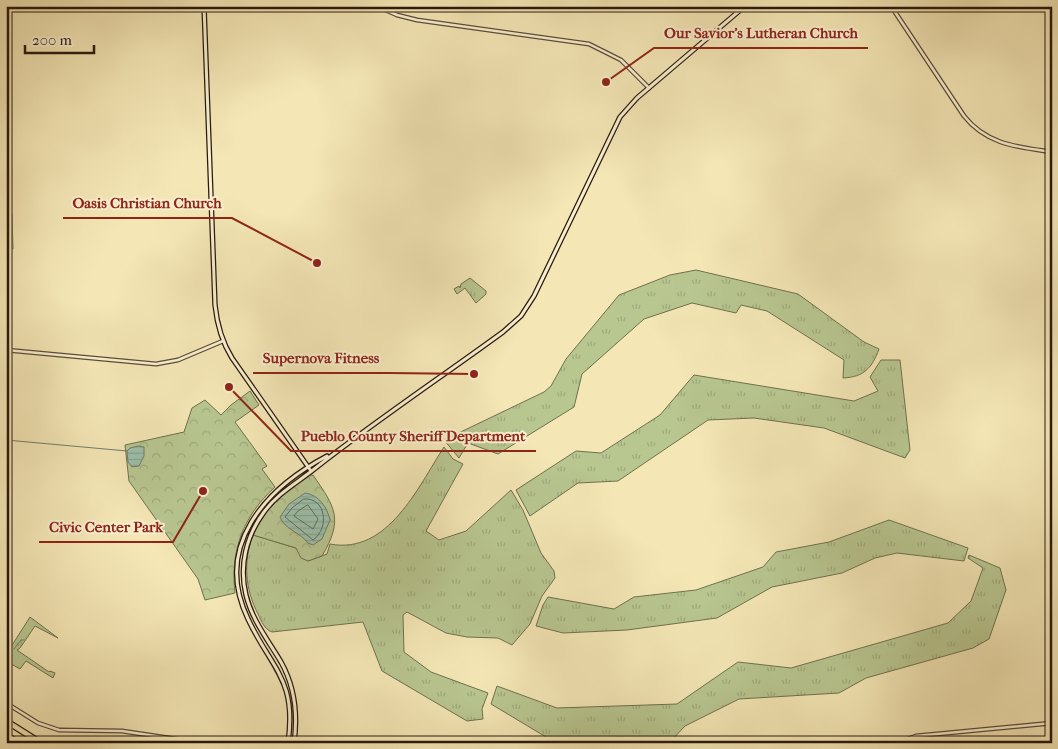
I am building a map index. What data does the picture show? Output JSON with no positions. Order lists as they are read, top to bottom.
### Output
{
  "places": [
    "Our Savior's Lutheran Church",
    "Oasis Christian Church",
    "Supernova Fitness",
    "Pueblo County Sheriff Department",
    "Civic Center Park"
  ],
  "scale_bar": "200 m"
}
